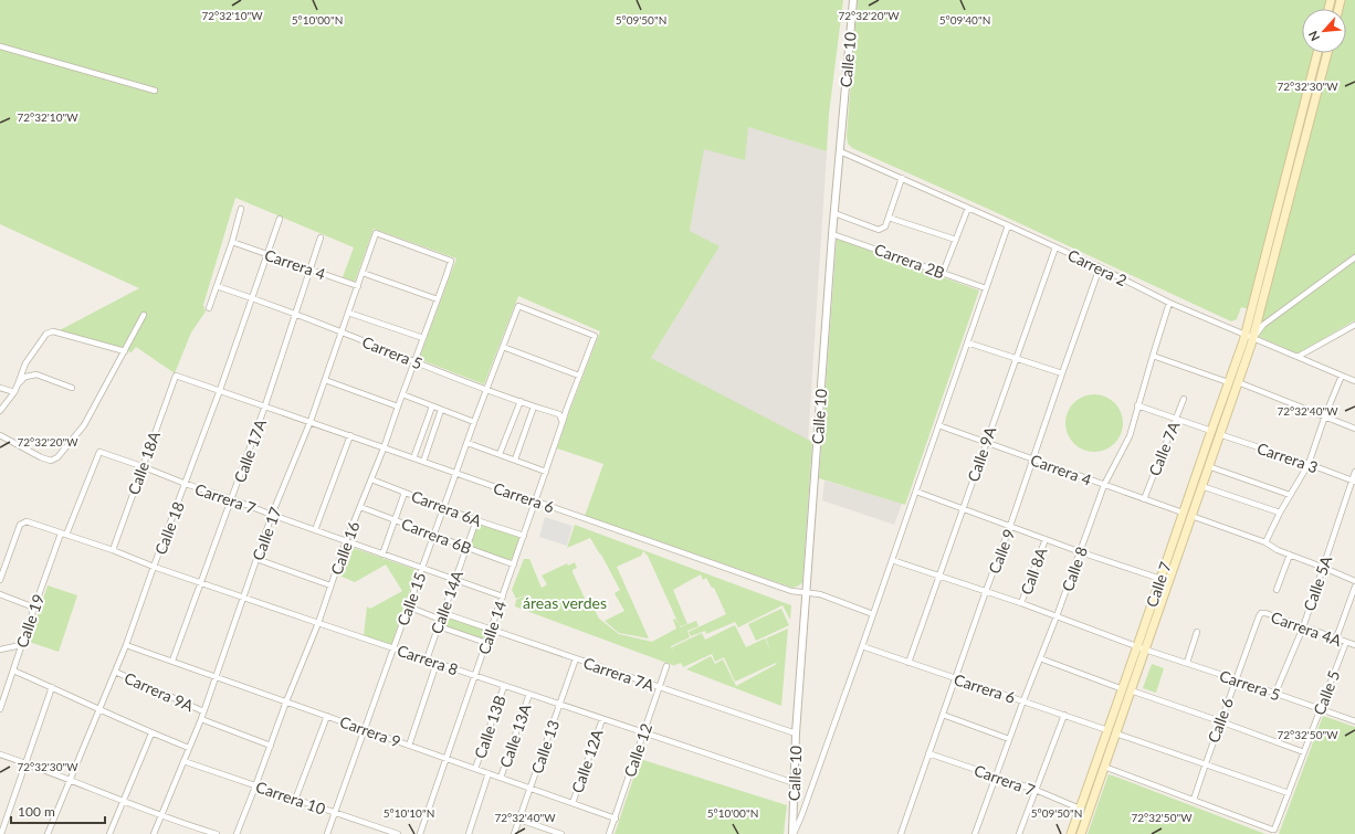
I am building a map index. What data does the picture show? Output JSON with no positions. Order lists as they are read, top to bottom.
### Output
{
  "streets": {
    "main road": ["Calle 7"],
    "street": [
      "Calle 10",
      "Carrera 2B",
      "Carrera 4",
      "Carrera 2",
      "Carrera 5",
      "Calle 7A",
      "Calle 17A",
      "Calle 9A",
      "Carrera 3",
      "Calle 18A",
      "Carrera 6",
      "Carrera 7",
      "Carrera 6A",
      "Calle 18",
      "Calle 17",
      "Carrera 6B",
      "Calle 16",
      "Calle 9",
      "Calle 8",
      "Call 8A",
      "Calle 5A",
      "Calle 15",
      "Calle 14A",
      "Calle 19",
      "Calle 14",
      "Carrera 4A",
      "Carrera 8",
      "Carrera 7A",
      "Carrera 9A",
      "Calle 5",
      "Calle 6",
      "Calle 13B",
      "Carrera 9",
      "Calle 13A",
      "Calle 13",
      "Calle 12",
      "Calle 12A",
      "Carrera 10"
    ]
  },
  "crossings": [
    ["Calle 10", "Carrera 2B"],
    ["Calle 10", "Carrera 4"],
    ["Calle 10", "Carrera 2"],
    ["Calle 10", "Carrera 6"],
    ["Calle 10", "Carrera 8"],
    ["Calle 10", "Carrera 7A"],
    ["Carrera 4", "Calle 7A"],
    ["Carrera 4", "Calle 17A"],
    ["Carrera 4", "Calle 9A"],
    ["Carrera 4", "Calle 18"],
    ["Carrera 4", "Calle 17"],
    ["Carrera 4", "Calle 9"],
    ["Carrera 4", "Calle 8"],
    ["Carrera 4", "Calle 5A"],
    ["Carrera 4", "Calle 7"],
    ["Carrera 2", "Calle 9A"],
    ["Carrera 2", "Calle 9"],
    ["Carrera 2", "Calle 8"],
    ["Carrera 2", "Calle 7"],
    ["Carrera 5", "Calle 17A"],
    ["Carrera 5", "Calle 18"],
    ["Carrera 5", "Calle 17"],
    ["Carrera 5", "Calle 16"],
    ["Carrera 5", "Calle 5A"],
    ["Carrera 5", "Calle 7"],
    ["Carrera 5", "Calle 15"],
    ["Carrera 5", "Calle 14"],
    ["Carrera 5", "Calle 5"],
    ["Carrera 5", "Calle 6"],
    ["Calle 17A", "Carrera 6"],
    ["Calle 17A", "Carrera 7"],
    ["Calle 17A", "Carrera 8"],
    ["Calle 17A", "Carrera 9"],
    ["Calle 9A", "Carrera 6"],
    ["Carrera 3", "Calle 5A"],
    ["Carrera 3", "Calle 7"],
    ["Calle 18A", "Carrera 6"],
    ["Calle 18A", "Carrera 7"],
    ["Calle 18A", "Carrera 8"],
    ["Carrera 6", "Calle 18"],
    ["Carrera 6", "Calle 17"],
    ["Carrera 6", "Calle 16"],
    ["Carrera 6", "Calle 9"],
    ["Carrera 6", "Calle 8"],
    ["Carrera 6", "Calle 7"],
    ["Carrera 6", "Calle 15"],
    ["Carrera 6", "Calle 14"],
    ["Carrera 7", "Calle 18"],
    ["Carrera 7", "Calle 17"],
    ["Carrera 7", "Calle 16"],
    ["Carrera 7", "Calle 9"],
    ["Carrera 7", "Calle 8"],
    ["Carrera 7", "Calle 7"],
    ["Carrera 7", "Calle 15"],
    ["Carrera 7", "Calle 14A"],
    ["Carrera 7", "Calle 14"],
    ["Carrera 7", "Carrera 8"],
    ["Carrera 6A", "Calle 16"],
    ["Carrera 6A", "Calle 15"],
    ["Carrera 6A", "Calle 14A"],
    ["Carrera 6A", "Calle 14"],
    ["Calle 18", "Carrera 8"],
    ["Calle 18", "Carrera 9A"],
    ["Calle 18", "Carrera 9"],
    ["Calle 17", "Calle 16"],
    ["Calle 17", "Carrera 8"],
    ["Calle 17", "Carrera 9A"],
    ["Calle 17", "Carrera 9"],
    ["Calle 17", "Carrera 10"],
    ["Carrera 6B", "Calle 16"],
    ["Carrera 6B", "Calle 15"],
    ["Carrera 6B", "Calle 14A"],
    ["Carrera 6B", "Calle 14"],
    ["Calle 16", "Carrera 8"],
    ["Calle 16", "Carrera 9A"],
    ["Calle 16", "Carrera 9"],
    ["Calle 16", "Carrera 10"],
    ["Calle 5A", "Carrera 4A"],
    ["Calle 15", "Calle 14"],
    ["Calle 15", "Carrera 8"],
    ["Calle 15", "Carrera 9"],
    ["Calle 15", "Carrera 10"],
    ["Calle 14A", "Carrera 8"],
    ["Calle 14A", "Carrera 7A"],
    ["Calle 19", "Carrera 8"],
    ["Calle 14", "Carrera 8"],
    ["Calle 14", "Carrera 7A"],
    ["Calle 14", "Carrera 9"],
    ["Carrera 4A", "Calle 5"],
    ["Carrera 4A", "Calle 6"],
    ["Carrera 8", "Calle 13B"],
    ["Carrera 8", "Calle 13A"],
    ["Carrera 8", "Calle 13"],
    ["Carrera 8", "Calle 12"],
    ["Carrera 8", "Calle 12A"],
    ["Carrera 7A", "Calle 13"],
    ["Carrera 7A", "Calle 12"],
    ["Calle 13B", "Carrera 9"],
    ["Carrera 9", "Calle 13A"],
    ["Carrera 9", "Calle 13"],
    ["Carrera 9", "Calle 12"],
    ["Carrera 9", "Calle 12A"]
  ],
  "parks": ["áreas verdes"],
  "scale_bar": "100 m",
  "north": "bottom left",
  "coordinates": [
    "72°32'20\"W",
    "72°32'10\"W",
    "5°10'00\"N",
    "5°09'50\"N",
    "5°09'40\"N",
    "72°32'30\"W",
    "72°32'40\"W",
    "72°32'50\"W",
    "5°10'10\"N"
  ]
}
